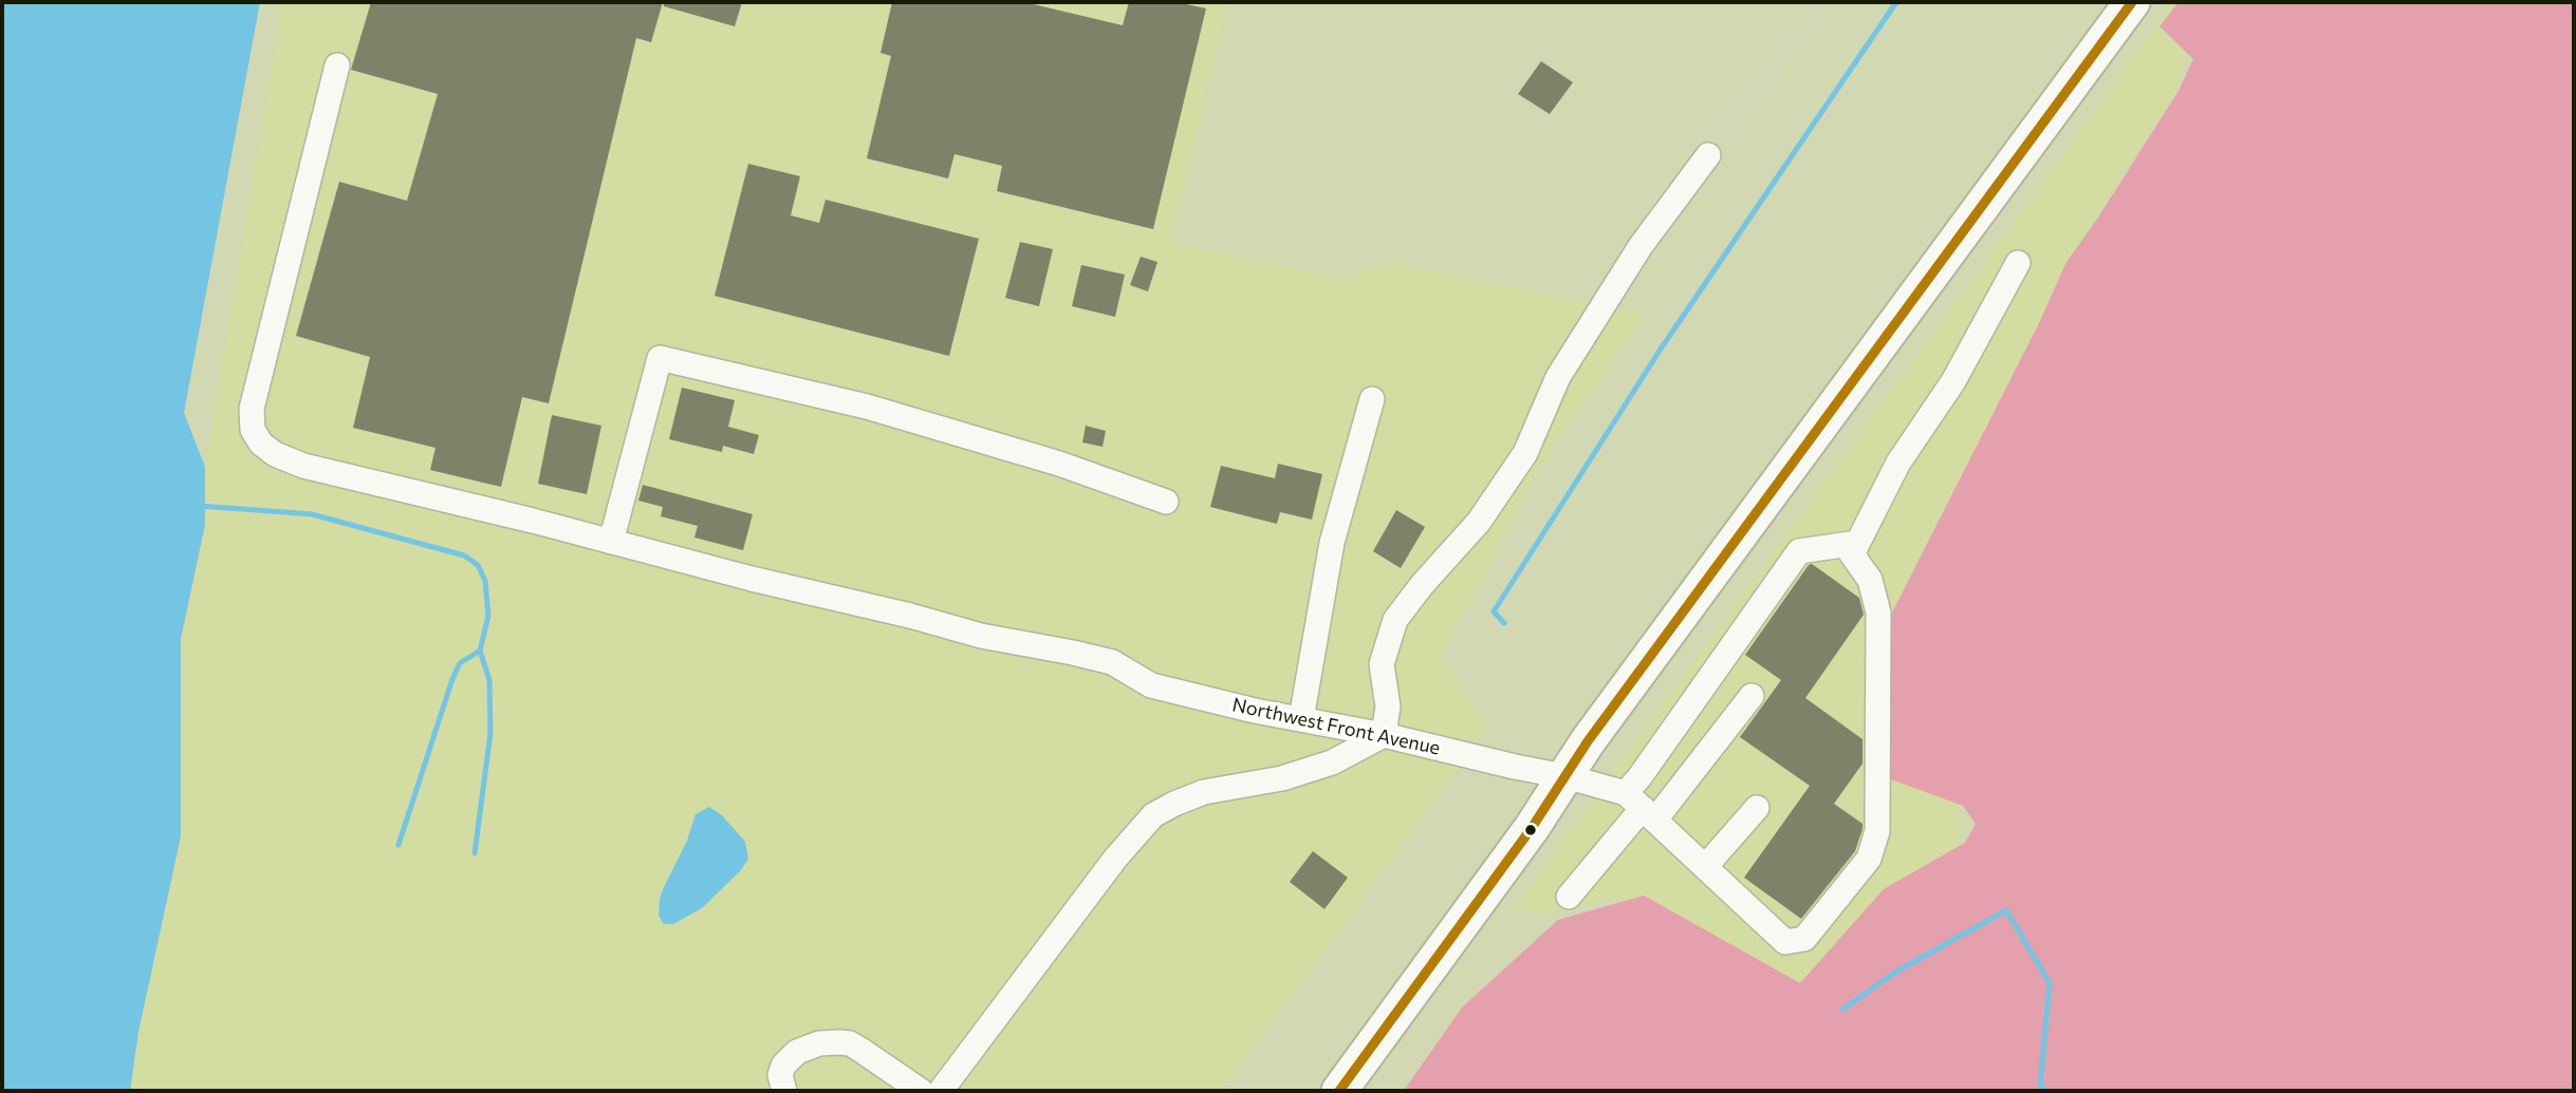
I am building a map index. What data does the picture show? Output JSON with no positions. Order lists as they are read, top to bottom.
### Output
{
  "streets": {
    "lane": ["Northwest Front Avenue"]
  }
}
